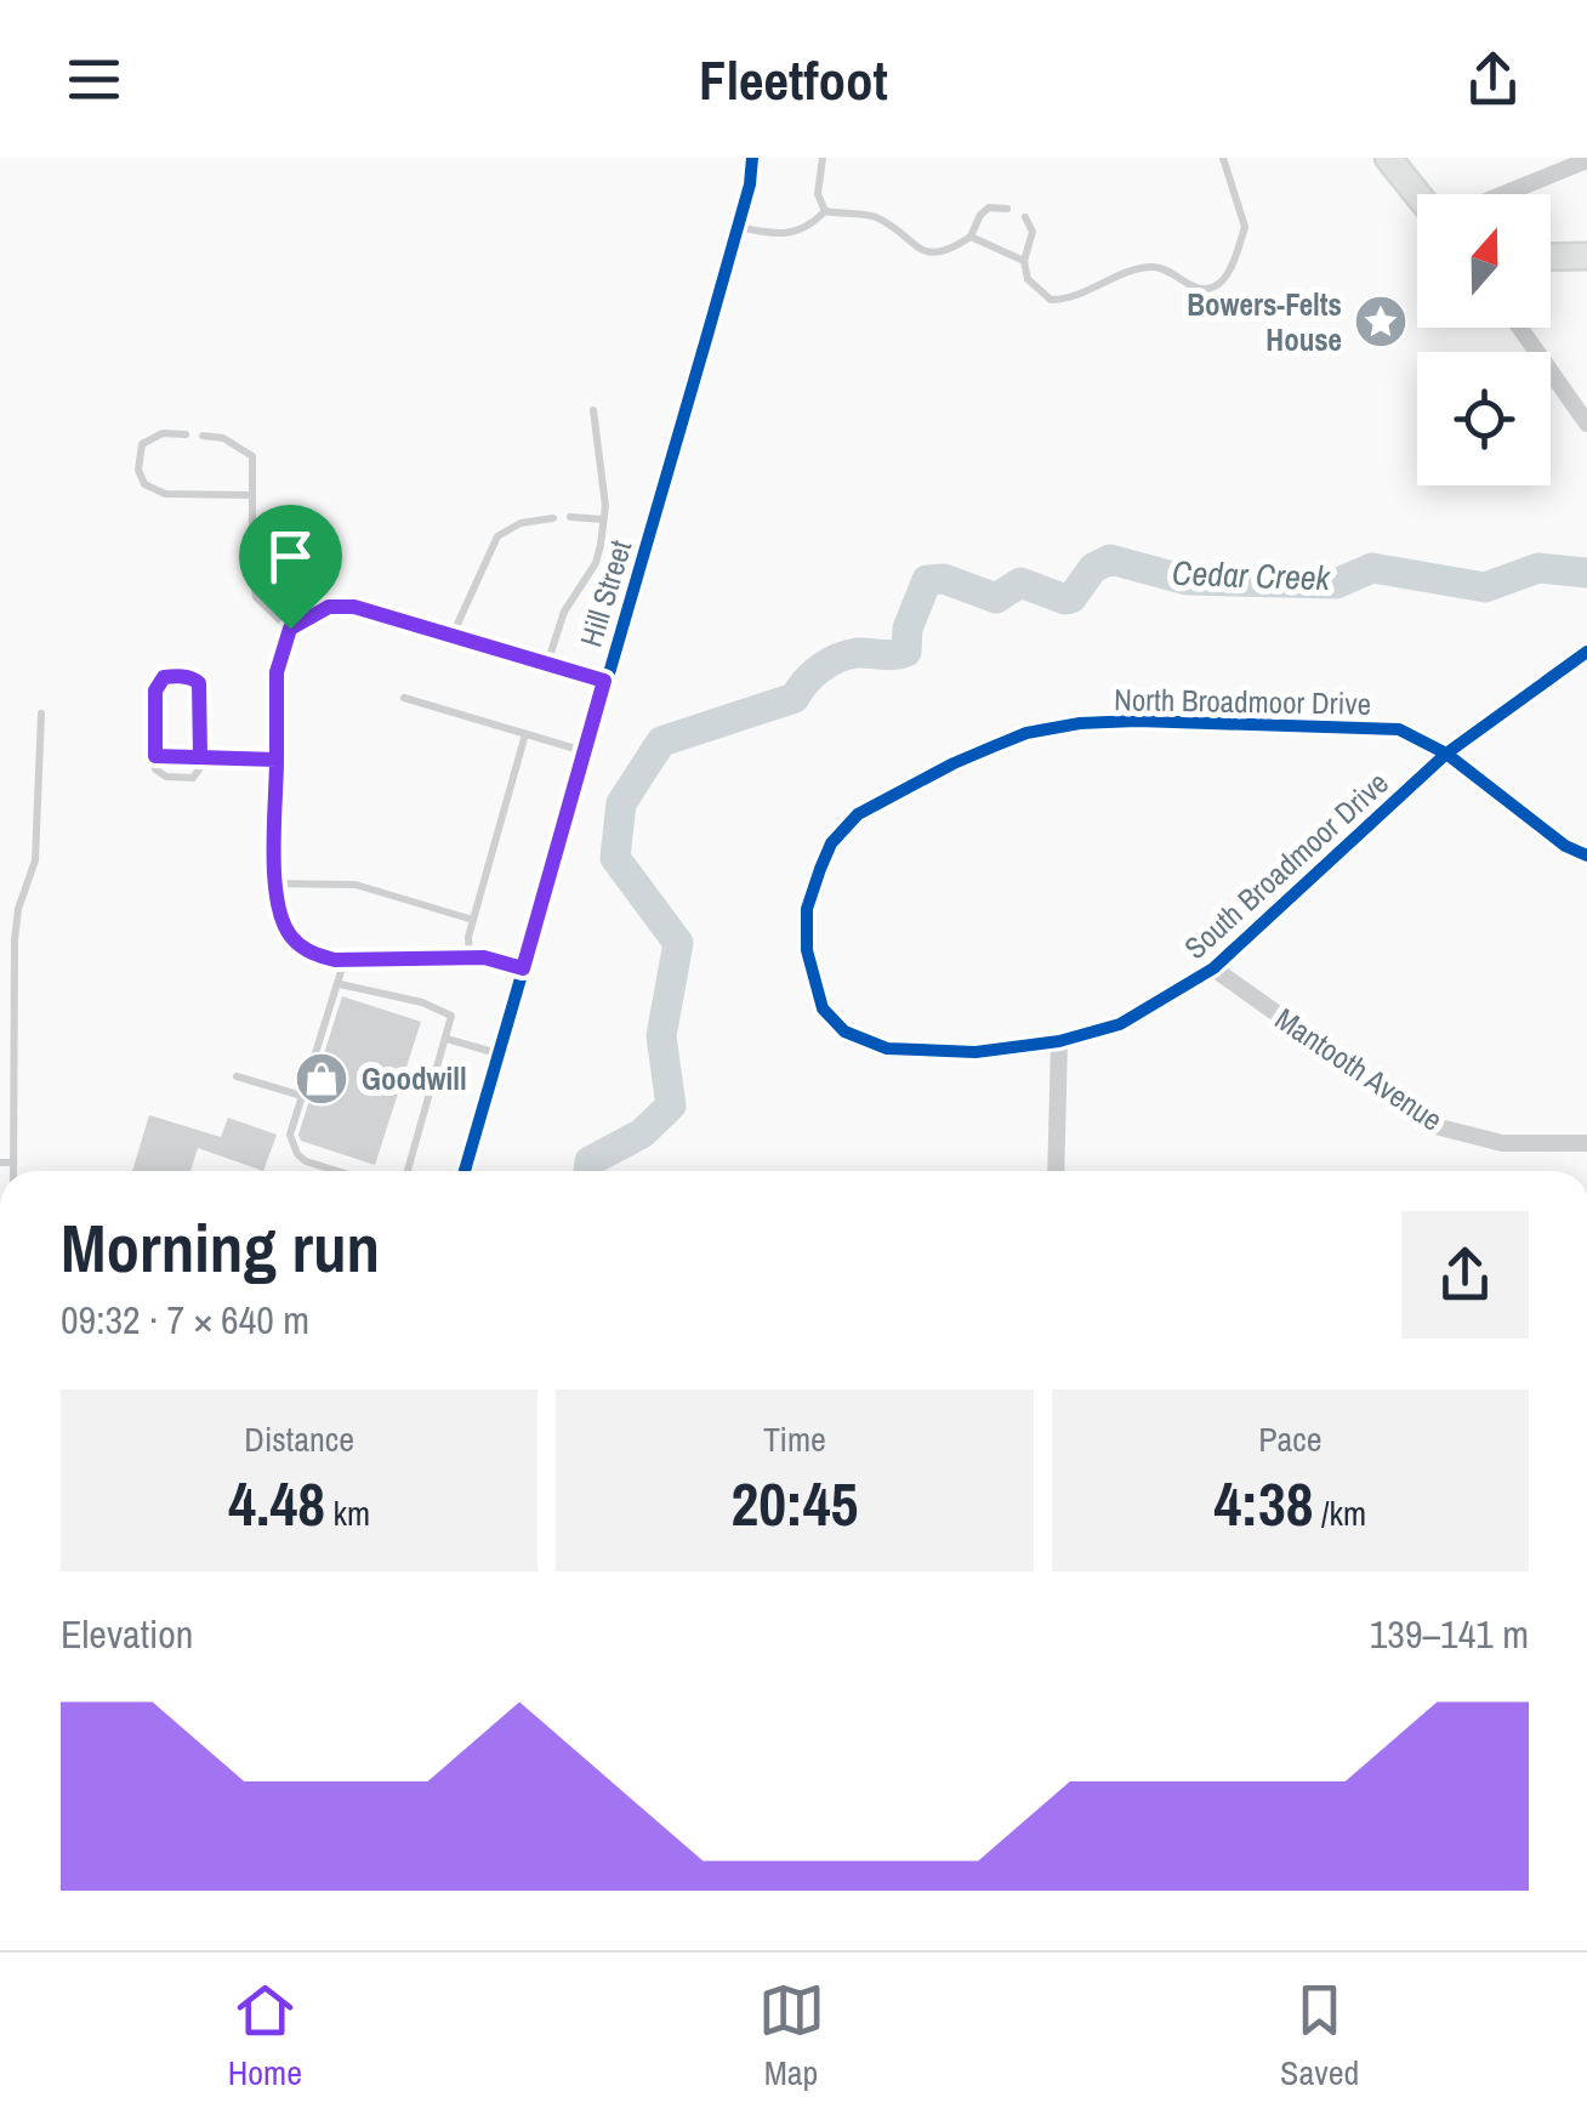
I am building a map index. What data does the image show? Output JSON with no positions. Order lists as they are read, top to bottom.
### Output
{
  "streets": {
    "street": [
      "Hill Street",
      "North Broadmoor Drive",
      "South Broadmoor Drive",
      "Mantooth Avenue"
    ]
  },
  "crossings": [
    ["North Broadmoor Drive", "South Broadmoor Drive"],
    ["South Broadmoor Drive", "Mantooth Avenue"]
  ],
  "water": ["Cedar Creek"],
  "places": {
    "place": ["Bowers-Felts House"],
    "shop": ["Goodwill"]
  },
  "north": "top",
  "page": {
    "header": "Fleetfoot",
    "heading": ["Morning run", "09:32 · 7 × 640 m"],
    "stats": [
      ["Distance", "4.48 km"],
      ["Time", "20:45"],
      ["Pace", "4:38 /km"]
    ],
    "chart": ["Elevation", "139–141 m"],
    "tabs": ["Home", "Map", "Saved"]
  }
}
